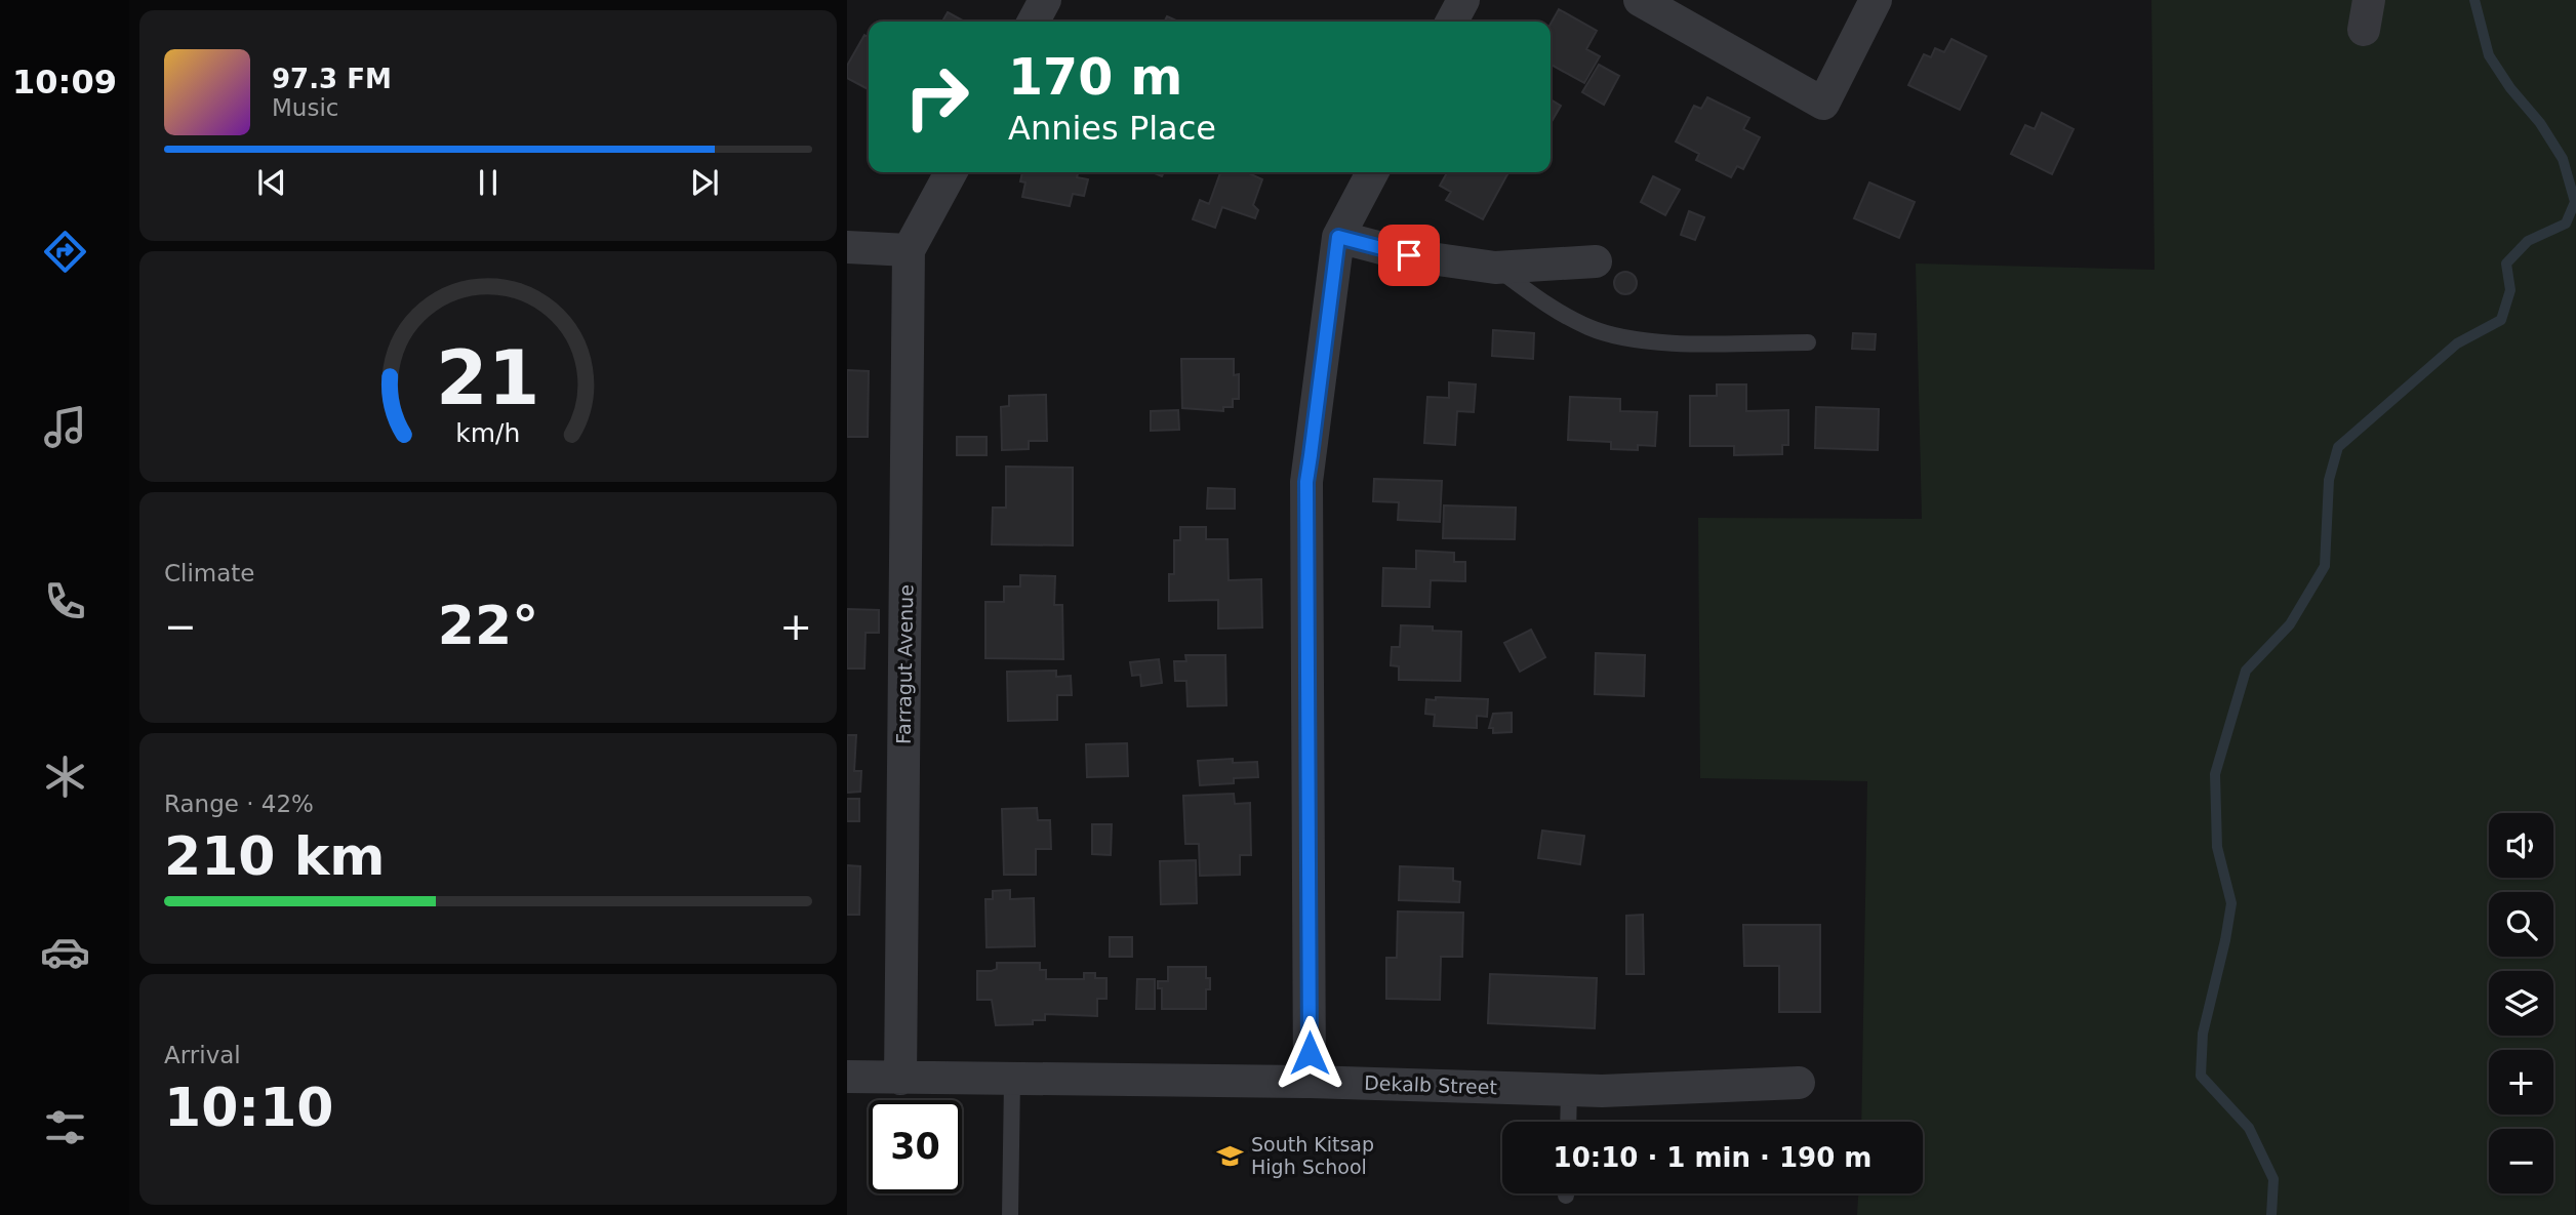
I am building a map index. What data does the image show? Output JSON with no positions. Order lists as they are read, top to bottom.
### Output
{
  "streets": {
    "street": ["Farragut Avenue", "Dekalb Street"]
  },
  "crossings": [
    ["Farragut Avenue", "Dekalb Street"]
  ],
  "places": {
    "school or university": ["South Kitsap High School"]
  },
  "page": {
    "tabs": "10:09",
    "turn": ["170 m", "Annies Place"],
    "song": ["97.3 FM", "Music"],
    "tile": [
      "Climate",
      ["Range · 42%", "210 km"],
      ["Arrival", "10:10"]
    ],
    "heat": ["−", "22°", "+"],
    "map_buttons": ["+", "−"],
    "limit": "30",
    "trip": "10:10 · 1 min · 190 m",
    "gauge": ["21", "km/h"]
  }
}
